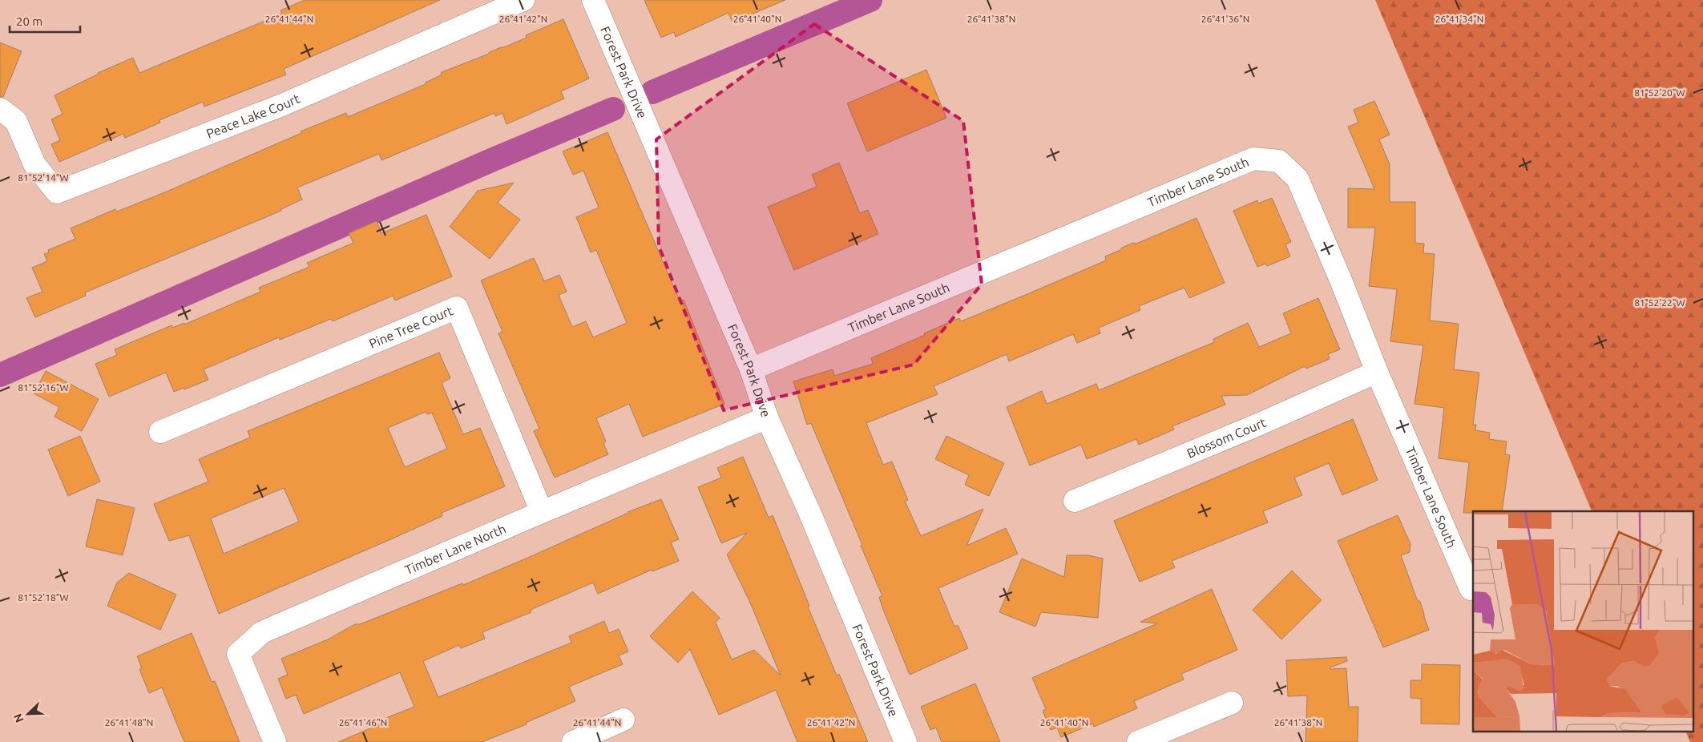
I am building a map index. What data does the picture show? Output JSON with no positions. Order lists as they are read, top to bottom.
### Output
{
  "streets": {
    "street": [
      "Forest Park Drive",
      "Peace Lake Court",
      "Timber Lane South",
      "Pine Tree Court",
      "Blossom Court",
      "Timber Lane North"
    ]
  },
  "crossings": [
    ["Forest Park Drive", "Timber Lane South"],
    ["Forest Park Drive", "Timber Lane North"],
    ["Timber Lane South", "Blossom Court"],
    ["Pine Tree Court", "Timber Lane North"]
  ],
  "scale_bar": "20 m",
  "north": "bottom left",
  "coordinates": [
    "26°41'44\"N",
    "26°41'42\"N",
    "26°41'40\"N",
    "26°41'38\"N",
    "26°41'36\"N",
    "26°41'34\"N",
    "81°52'20\"W",
    "81°52'14\"W",
    "81°52'22\"W",
    "81°52'16\"W",
    "81°52'18\"W",
    "26°41'48\"N",
    "26°41'46\"N"
  ]
}
